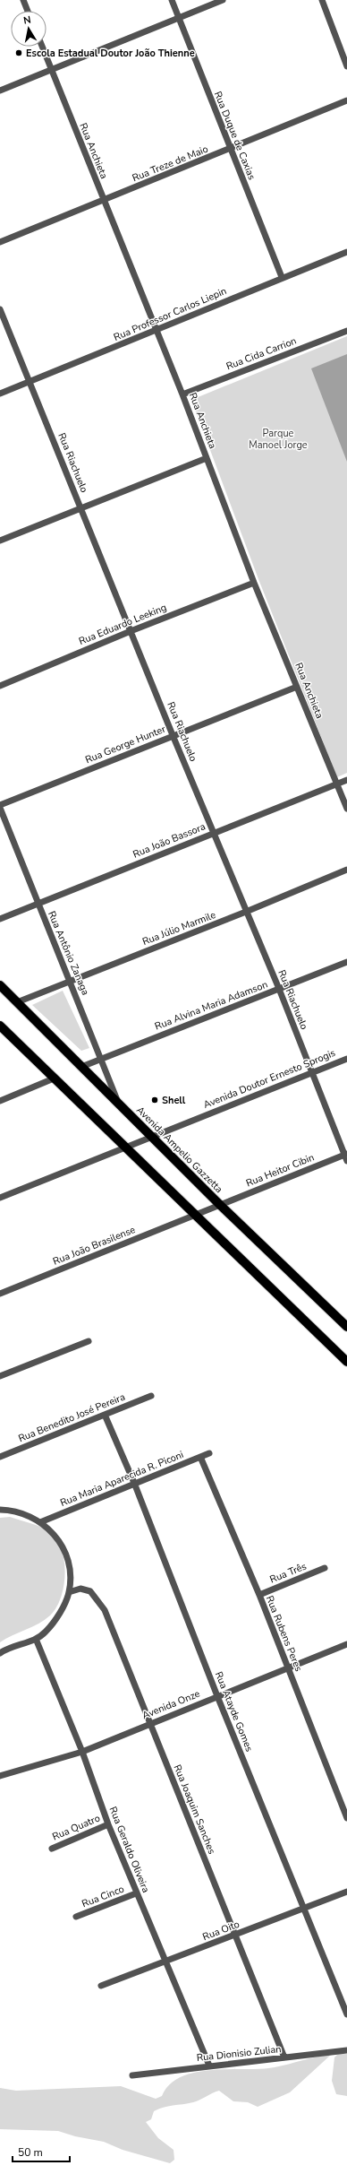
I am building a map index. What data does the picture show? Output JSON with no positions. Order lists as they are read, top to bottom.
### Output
{
  "streets": {
    "main road": ["Avenida Ampelio Gazzetta"],
    "street": [
      "Rua Duque de Caxias",
      "Rua Anchieta",
      "Rua Treze de Maio",
      "Rua Professor Carlos Liepin",
      "Rua Cida Carrion",
      "Rua Riachuelo",
      "Rua Eduardo Leeking",
      "Rua George Hunter",
      "Rua João Bassora",
      "Rua Júlio Marmile",
      "Rua Antônio Zanaga",
      "Rua Alvina Maria Adamson",
      "Avenida Doutor Ernesto Sprogis",
      "Rua Heitor Cibin",
      "Rua João Brasilense",
      "Rua Benedito José Pereira",
      "Rua Maria Aparecida R. Piconi",
      "Rua Três",
      "Rua Rubens Peres",
      "Avenida Onze",
      "Rua Atayde Gomes",
      "Rua Joaquim Sanches",
      "Rua Quatro",
      "Rua Geraldo Oliveira",
      "Rua Cinco",
      "Rua Oito",
      "Rua Dionisio Zulian"
    ]
  },
  "crossings": [
    ["Rua Duque de Caxias", "Rua Treze de Maio"],
    ["Rua Duque de Caxias", "Rua Professor Carlos Liepin"],
    ["Rua Anchieta", "Rua Treze de Maio"],
    ["Rua Anchieta", "Rua Professor Carlos Liepin"],
    ["Rua Anchieta", "Rua Cida Carrion"],
    ["Rua Anchieta", "Rua Eduardo Leeking"],
    ["Rua Anchieta", "Rua George Hunter"],
    ["Rua Anchieta", "Rua João Bassora"],
    ["Rua Professor Carlos Liepin", "Rua Riachuelo"],
    ["Rua Riachuelo", "Rua Eduardo Leeking"],
    ["Rua Riachuelo", "Rua George Hunter"],
    ["Rua Riachuelo", "Rua João Bassora"],
    ["Rua Riachuelo", "Rua Júlio Marmile"],
    ["Rua Riachuelo", "Rua Alvina Maria Adamson"],
    ["Rua Riachuelo", "Avenida Doutor Ernesto Sprogis"],
    ["Rua Riachuelo", "Rua Heitor Cibin"],
    ["Rua George Hunter", "Rua Antônio Zanaga"],
    ["Rua João Bassora", "Rua Antônio Zanaga"],
    ["Rua Júlio Marmile", "Rua Antônio Zanaga"],
    ["Rua Júlio Marmile", "Avenida Ampelio Gazzetta"],
    ["Rua Antônio Zanaga", "Rua Alvina Maria Adamson"],
    ["Rua Antônio Zanaga", "Avenida Ampelio Gazzetta"],
    ["Rua Alvina Maria Adamson", "Avenida Ampelio Gazzetta"],
    ["Avenida Doutor Ernesto Sprogis", "Avenida Ampelio Gazzetta"],
    ["Avenida Ampelio Gazzetta", "Rua Heitor Cibin"],
    ["Rua Heitor Cibin", "Rua João Brasilense"],
    ["Rua Benedito José Pereira", "Rua Atayde Gomes"],
    ["Rua Maria Aparecida R. Piconi", "Rua Rubens Peres"],
    ["Rua Maria Aparecida R. Piconi", "Rua Atayde Gomes"],
    ["Rua Três", "Rua Rubens Peres"],
    ["Rua Rubens Peres", "Avenida Onze"],
    ["Avenida Onze", "Rua Atayde Gomes"],
    ["Avenida Onze", "Rua Joaquim Sanches"],
    ["Avenida Onze", "Rua Geraldo Oliveira"],
    ["Rua Atayde Gomes", "Rua Oito"],
    ["Rua Joaquim Sanches", "Rua Oito"],
    ["Rua Joaquim Sanches", "Rua Dionisio Zulian"],
    ["Rua Quatro", "Rua Geraldo Oliveira"],
    ["Rua Geraldo Oliveira", "Rua Cinco"],
    ["Rua Geraldo Oliveira", "Rua Oito"],
    ["Rua Geraldo Oliveira", "Rua Dionisio Zulian"]
  ],
  "parks": ["Parque Manoel Jorge"],
  "places": ["Escola Estadual Doutor João Thienne", "Shell"],
  "scale_bar": "50 m",
  "north": "top"
}
